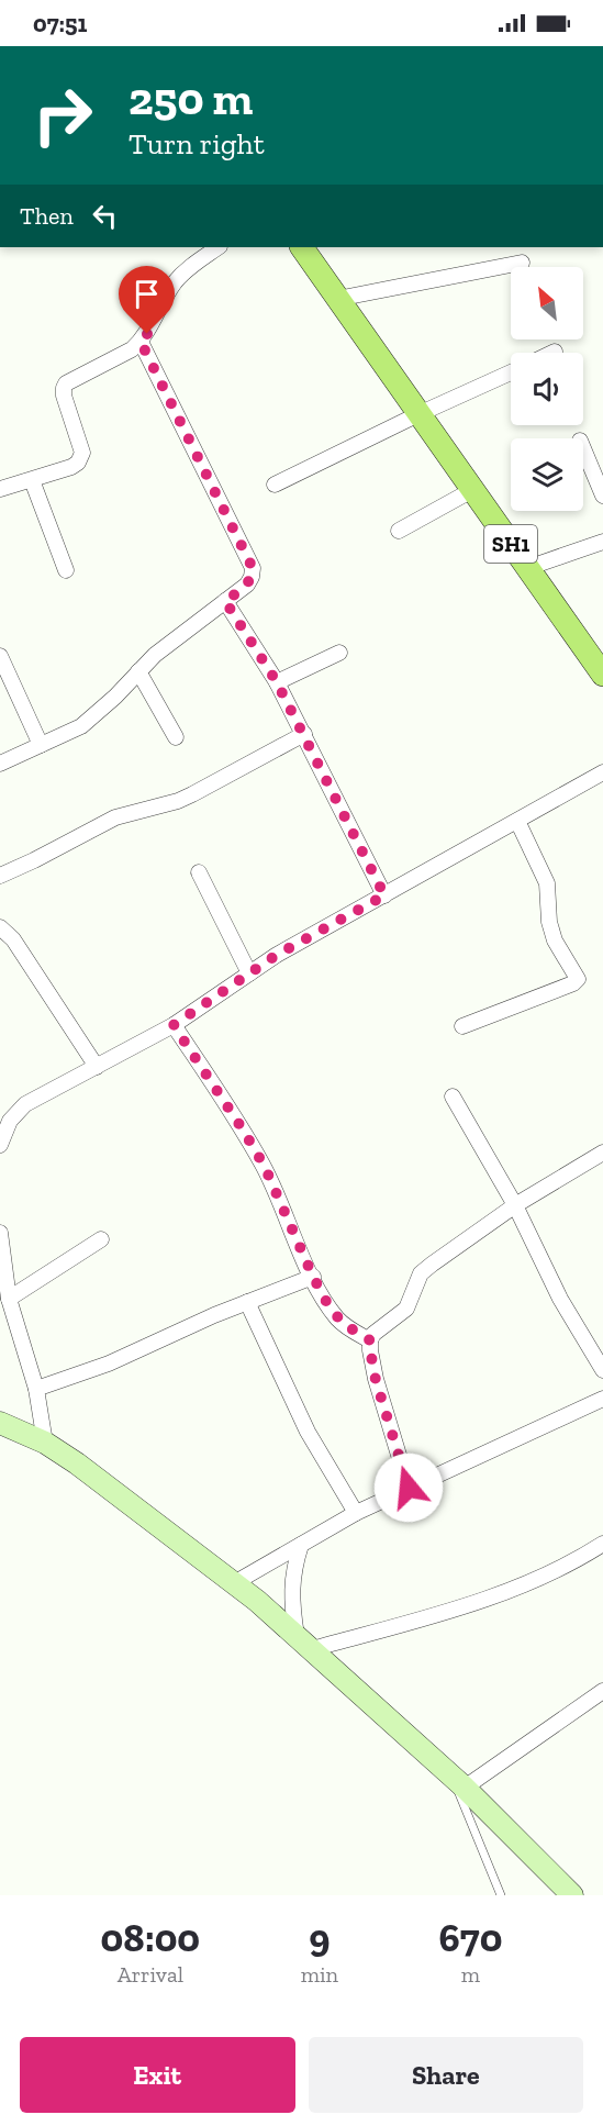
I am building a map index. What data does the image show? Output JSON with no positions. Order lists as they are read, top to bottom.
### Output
{
  "streets": {
    "main road": ["SH1"]
  },
  "north": "top left",
  "page": {
    "status": "07:51",
    "turn": ["250 m", "Turn right"],
    "then": "Then",
    "eta": [
      "08:00",
      "Arrival",
      "9",
      "min",
      "670",
      "m"
    ],
    "buttons": ["Exit", "Share"]
  }
}
